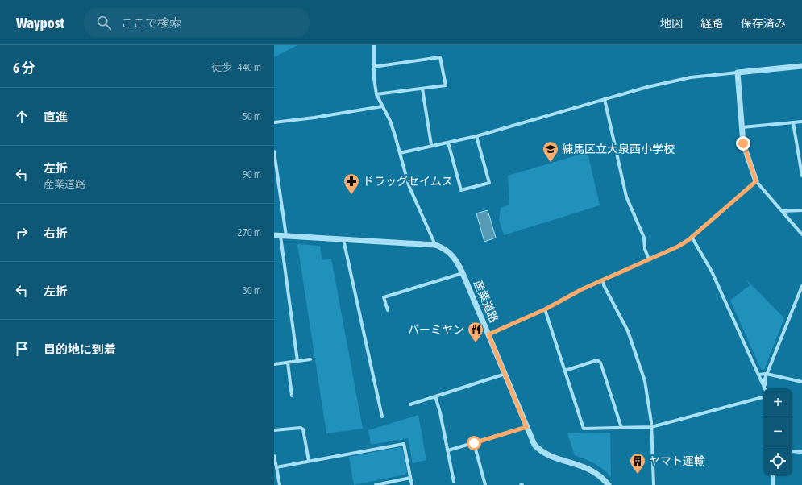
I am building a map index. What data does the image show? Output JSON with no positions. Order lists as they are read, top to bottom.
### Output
{
  "streets": {
    "street": ["産業道路"]
  },
  "places": {
    "school or university": ["練馬区立大泉西小学校"],
    "pharmacy": ["ドラッグセイムス"],
    "restaurant": ["バーミヤン"],
    "building": ["ヤマト運輸"]
  },
  "page": {
    "header": "Waypost",
    "search": "ここで検索",
    "nav": ["地図", "経路", "保存済み"],
    "heading": ["6 分", "徒歩 · 440 m"],
    "list": [
      ["直進", "50 m"],
      ["左折", "産業道路", "90 m"],
      ["右折", "270 m"],
      ["左折", "30 m"],
      "目的地に到着"
    ],
    "map_buttons": ["+", "−"]
  }
}
